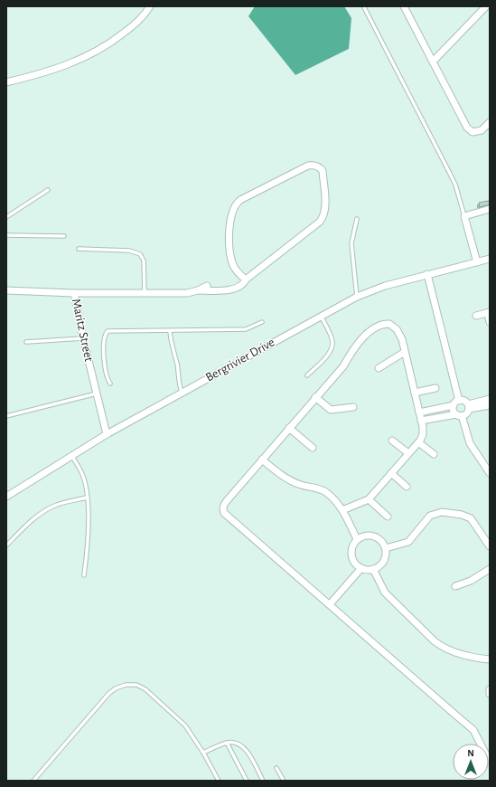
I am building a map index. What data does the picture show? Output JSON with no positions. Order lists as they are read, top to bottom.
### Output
{
  "streets": {
    "street": ["Maritz Street", "Bergrivier Drive"]
  },
  "crossings": [
    ["Maritz Street", "Bergrivier Drive"]
  ],
  "north": "top"
}
